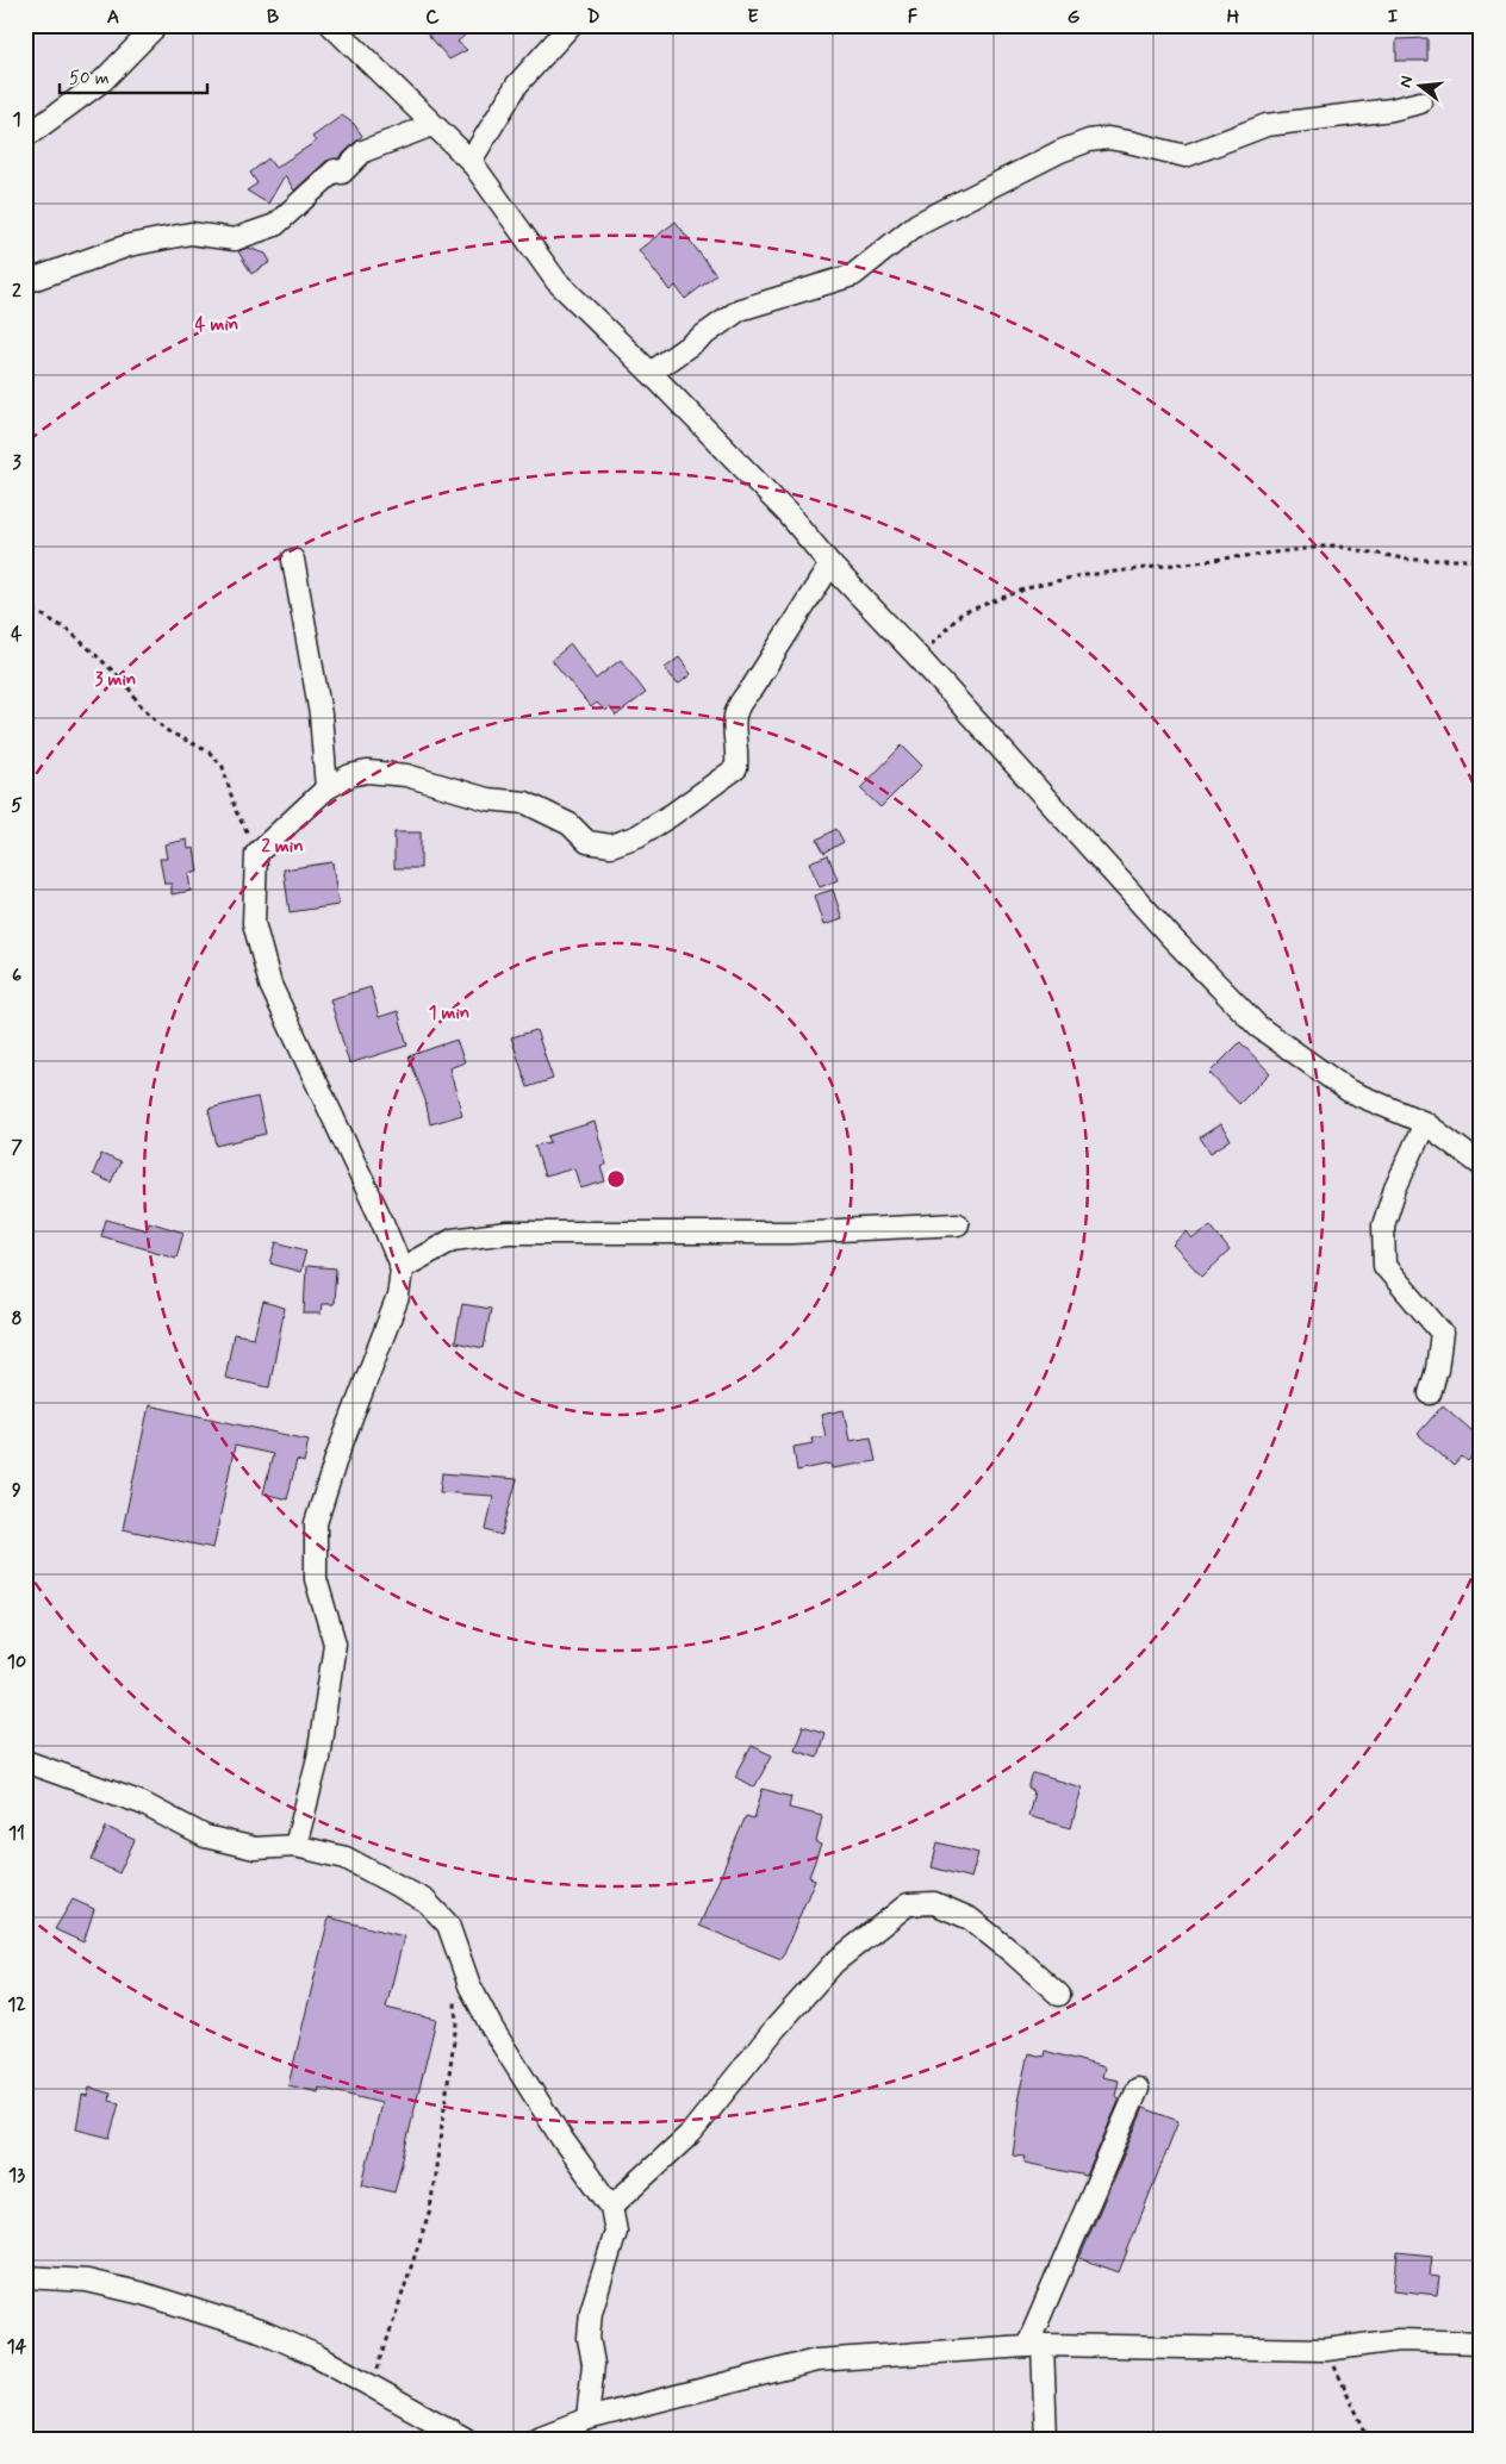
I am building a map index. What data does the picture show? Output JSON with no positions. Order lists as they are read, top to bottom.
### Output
{
  "scale_bar": "50 m",
  "north": "left",
  "grid": {
    "columns": [
      "A",
      "B",
      "C",
      "D",
      "E",
      "F",
      "G",
      "H",
      "I"
    ],
    "rows": [
      "1",
      "2",
      "3",
      "4",
      "5",
      "6",
      "7",
      "8",
      "9",
      "10",
      "11",
      "12",
      "13",
      "14"
    ]
  },
  "rings": [
    "4 min",
    "3 min",
    "2 min",
    "1 min"
  ]
}
